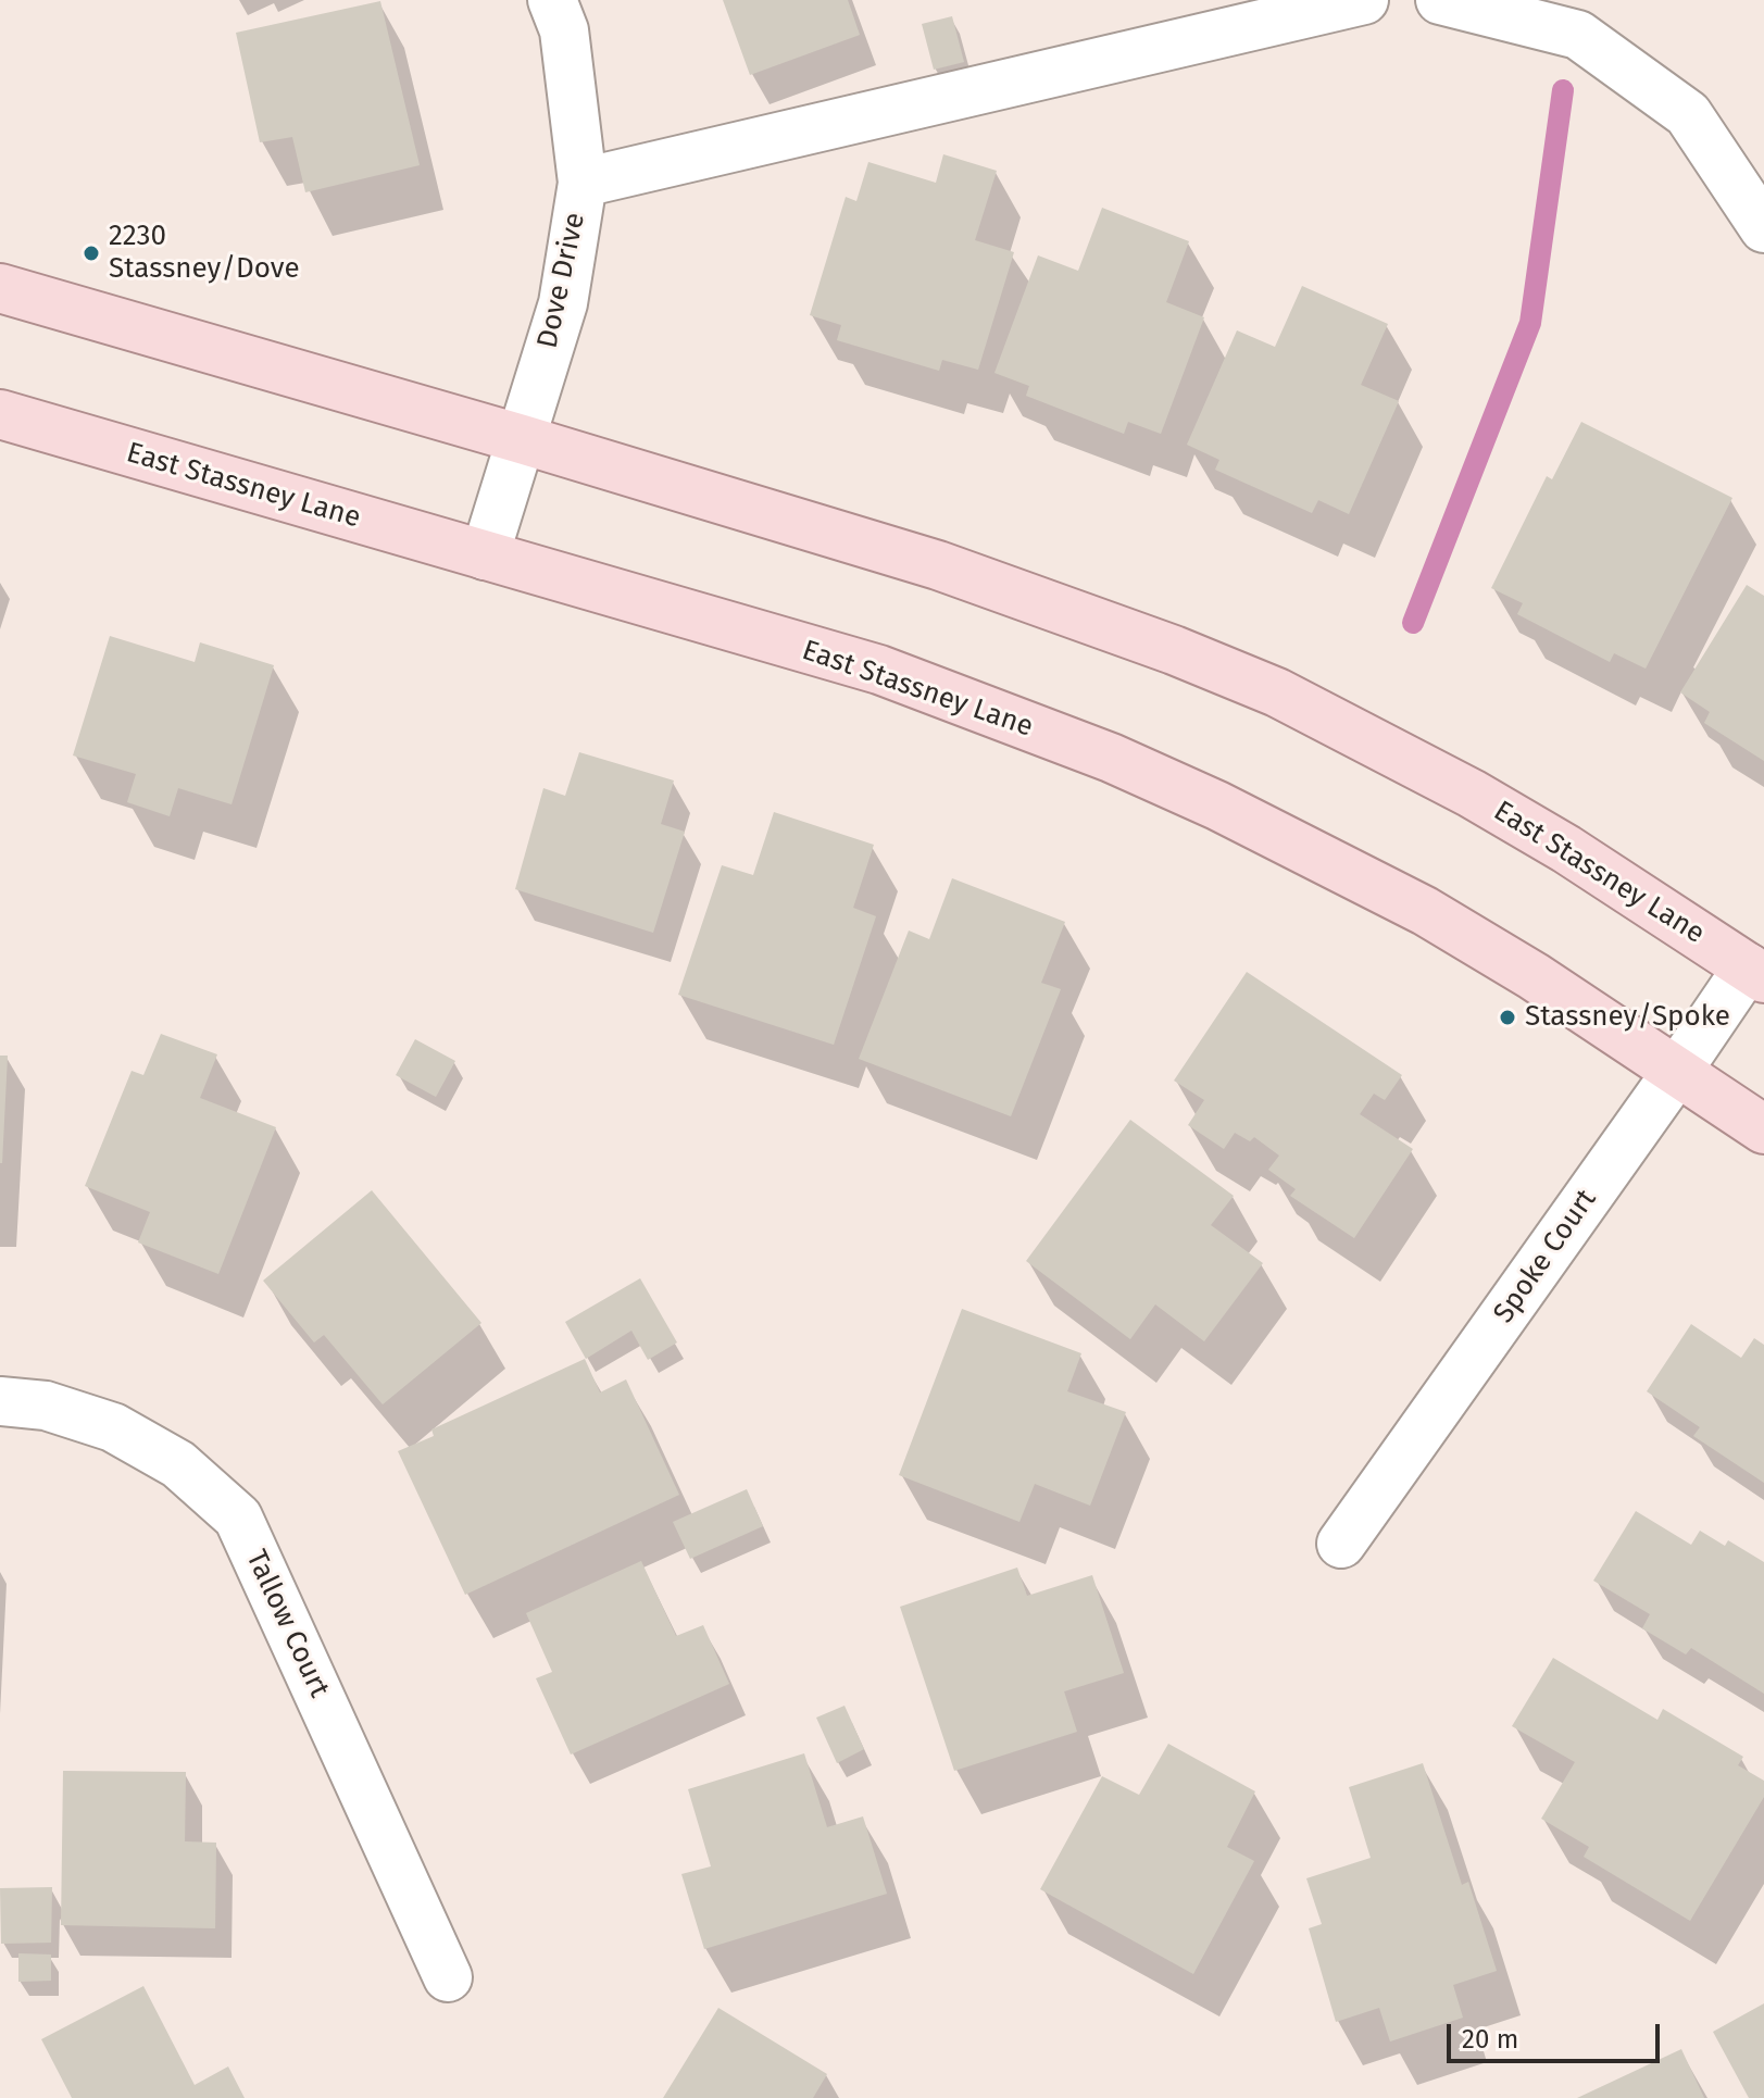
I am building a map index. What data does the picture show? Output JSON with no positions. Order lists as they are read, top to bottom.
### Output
{
  "streets": {
    "main road": ["East Stassney Lane"],
    "street": ["Dove Drive", "Spoke Court", "Tallow Court"]
  },
  "crossings": [
    ["Dove Drive", "East Stassney Lane"],
    ["East Stassney Lane", "Spoke Court"]
  ],
  "places": ["2230 Stassney/Dove", "Stassney/Spoke"],
  "scale_bar": "20 m"
}
